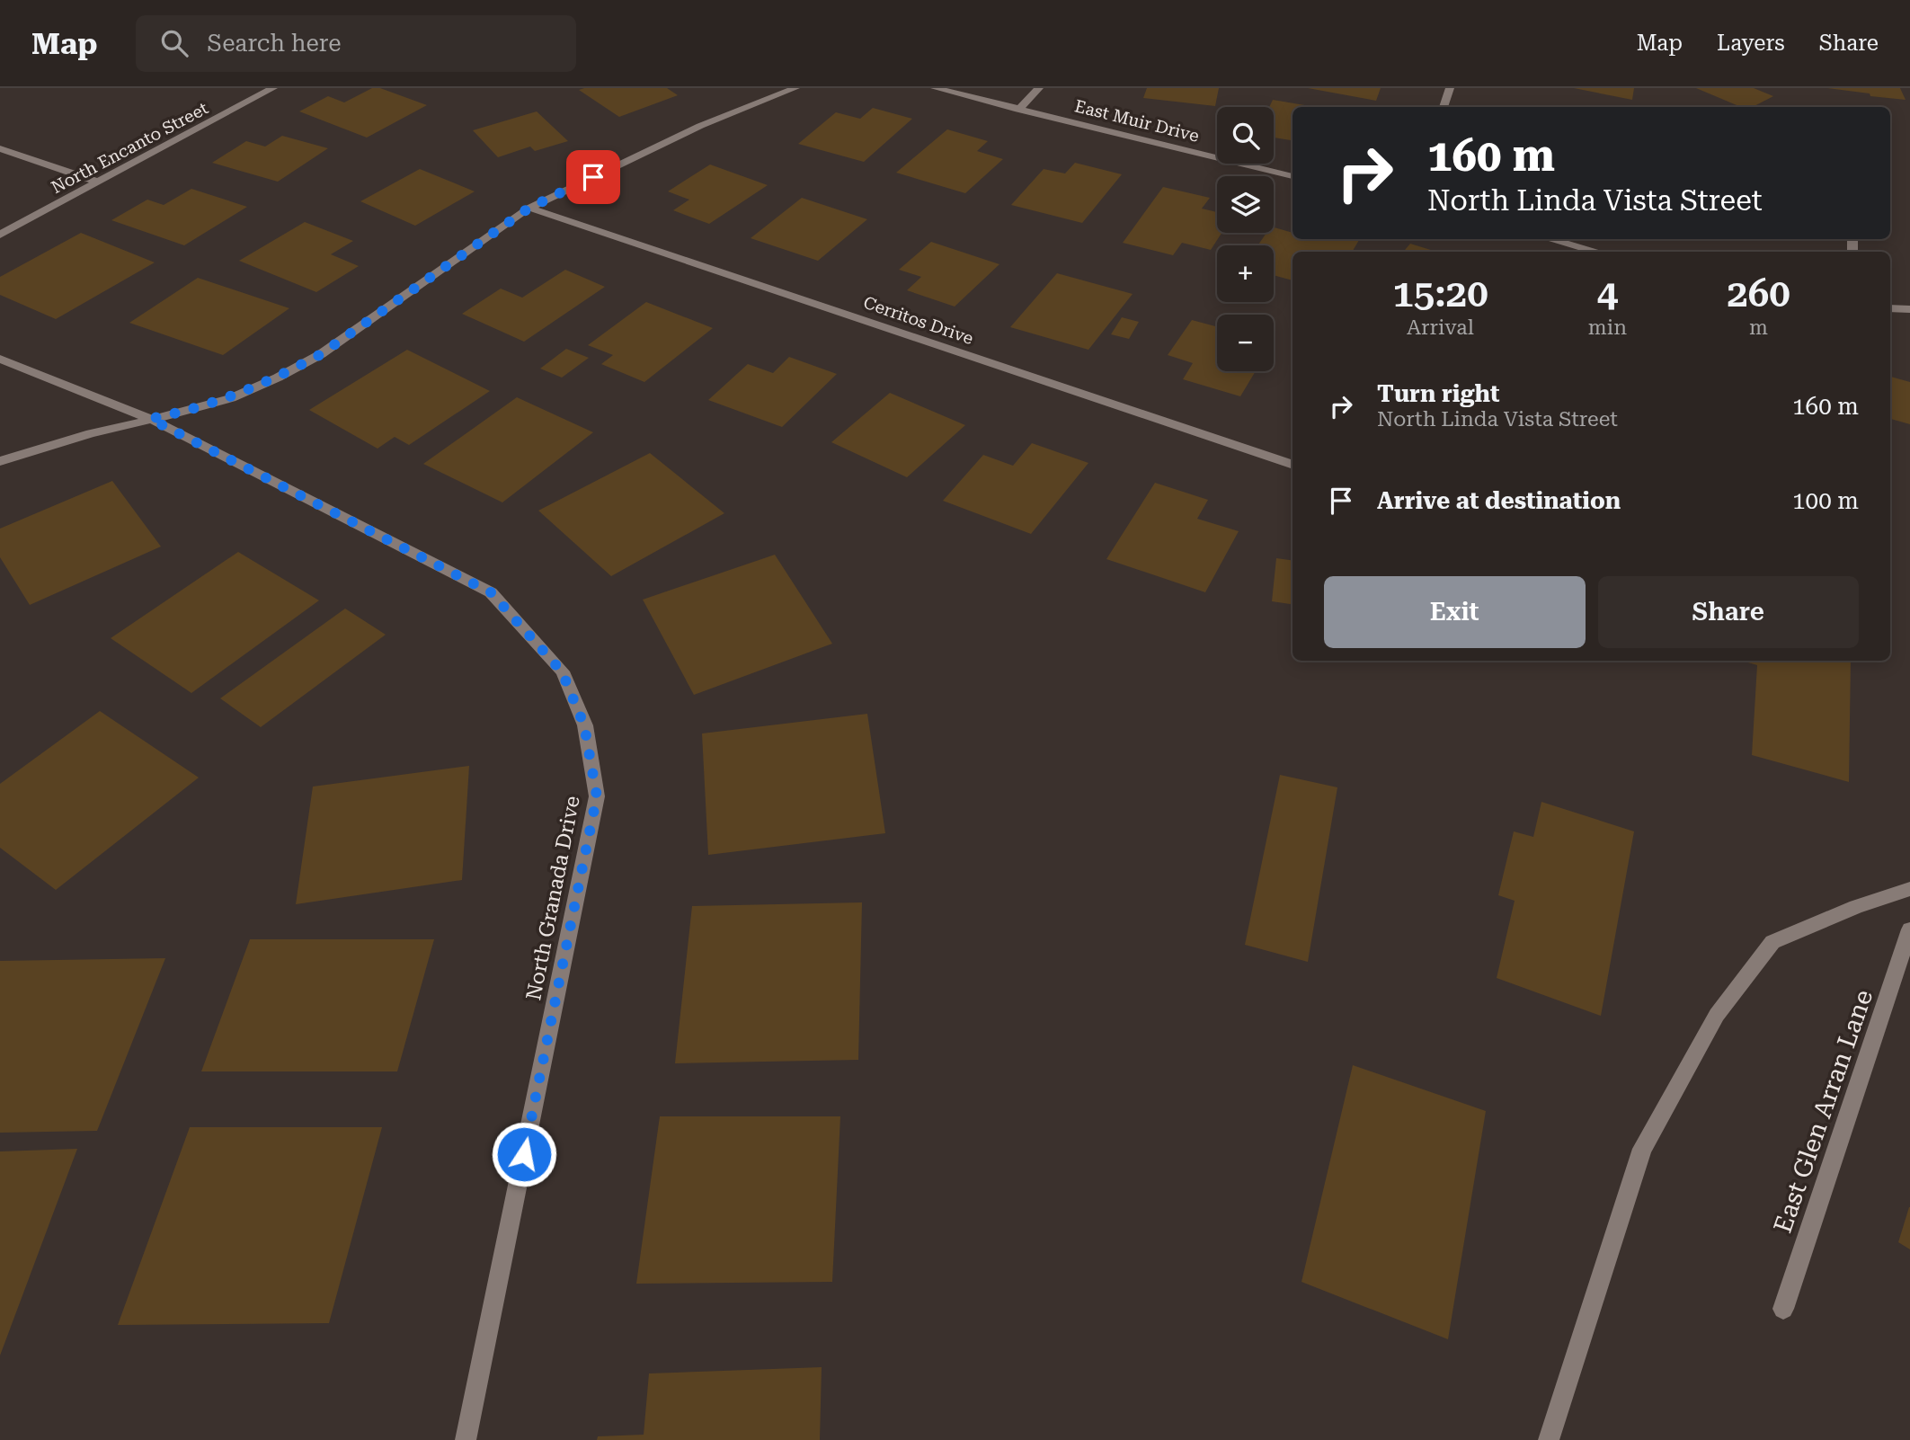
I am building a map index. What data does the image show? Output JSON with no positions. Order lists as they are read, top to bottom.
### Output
{
  "streets": {
    "street": [
      "East Muir Drive",
      "North Encanto Street",
      "Cerritos Drive",
      "North Granada Drive",
      "East Glen Arran Lane"
    ]
  },
  "page": {
    "header": "Map",
    "search": "Search here",
    "nav": ["Map", "Layers", "Share"],
    "map_buttons": ["+", "−"],
    "turn": ["160 m", "North Linda Vista Street"],
    "eta": [
      "15:20",
      "Arrival",
      "4",
      "min",
      "260",
      "m"
    ],
    "list": [
      {
        "name": "Turn right",
        "note": "North Linda Vista Street",
        "value": "160 m"
      },
      {
        "name": "Arrive at destination",
        "value": "100 m"
      }
    ],
    "buttons": ["Exit", "Share"]
  }
}
